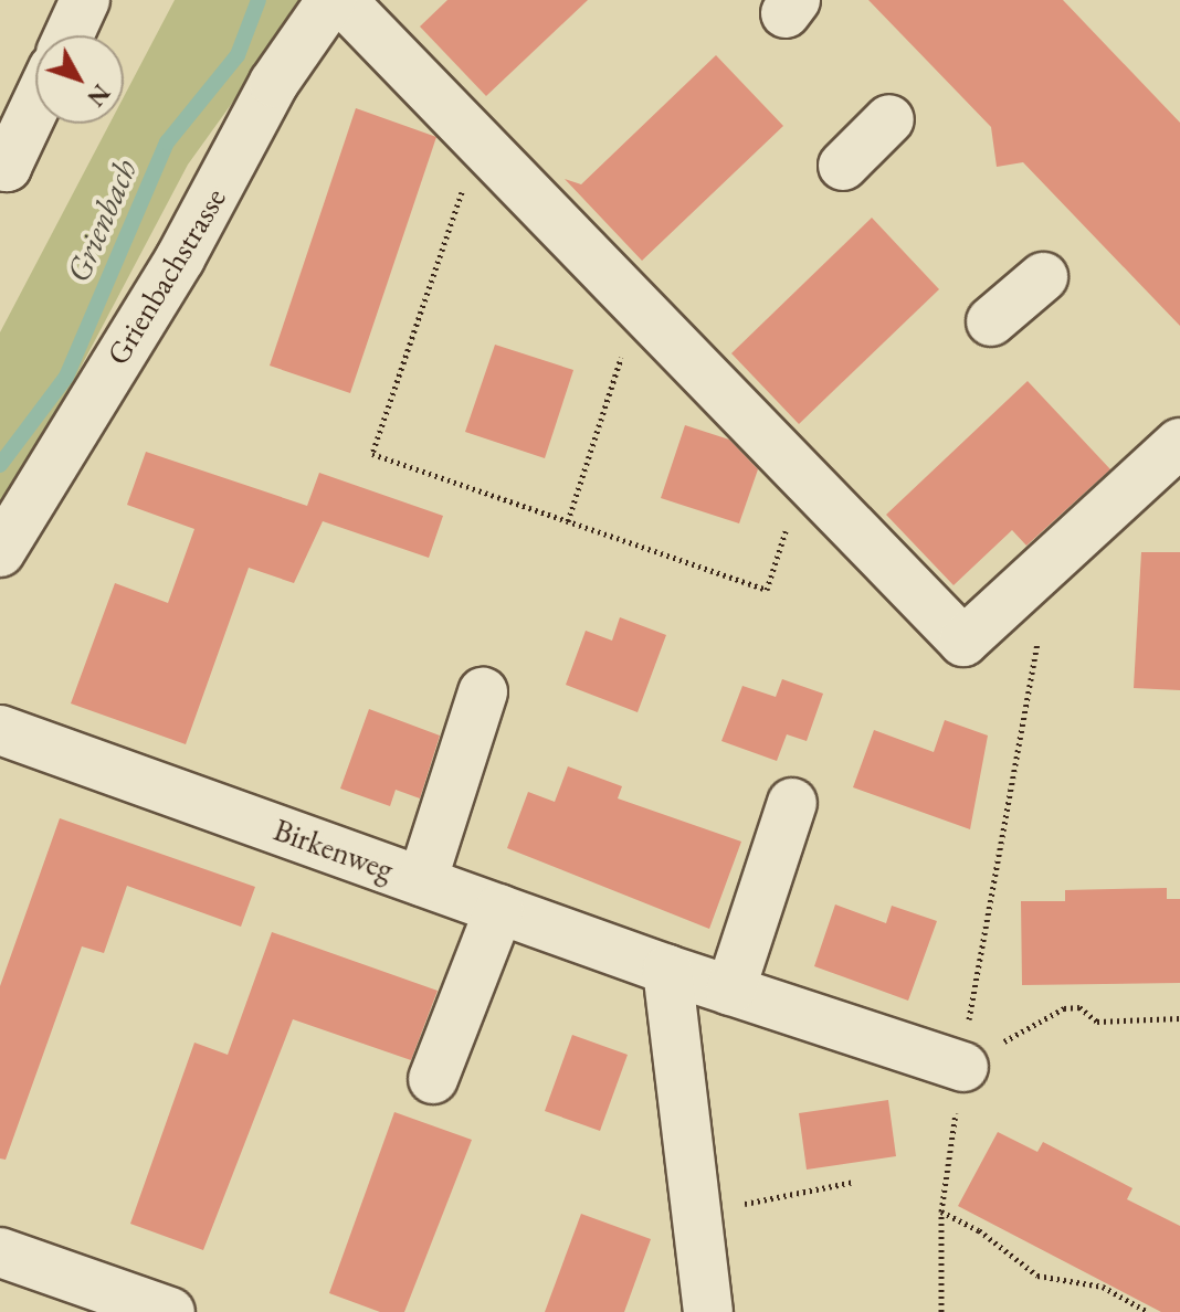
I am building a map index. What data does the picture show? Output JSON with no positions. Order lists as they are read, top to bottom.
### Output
{
  "streets": {
    "street": ["Grienbachstrasse", "Birkenweg"]
  },
  "water": ["Grienbach"],
  "north": "bottom right"
}
